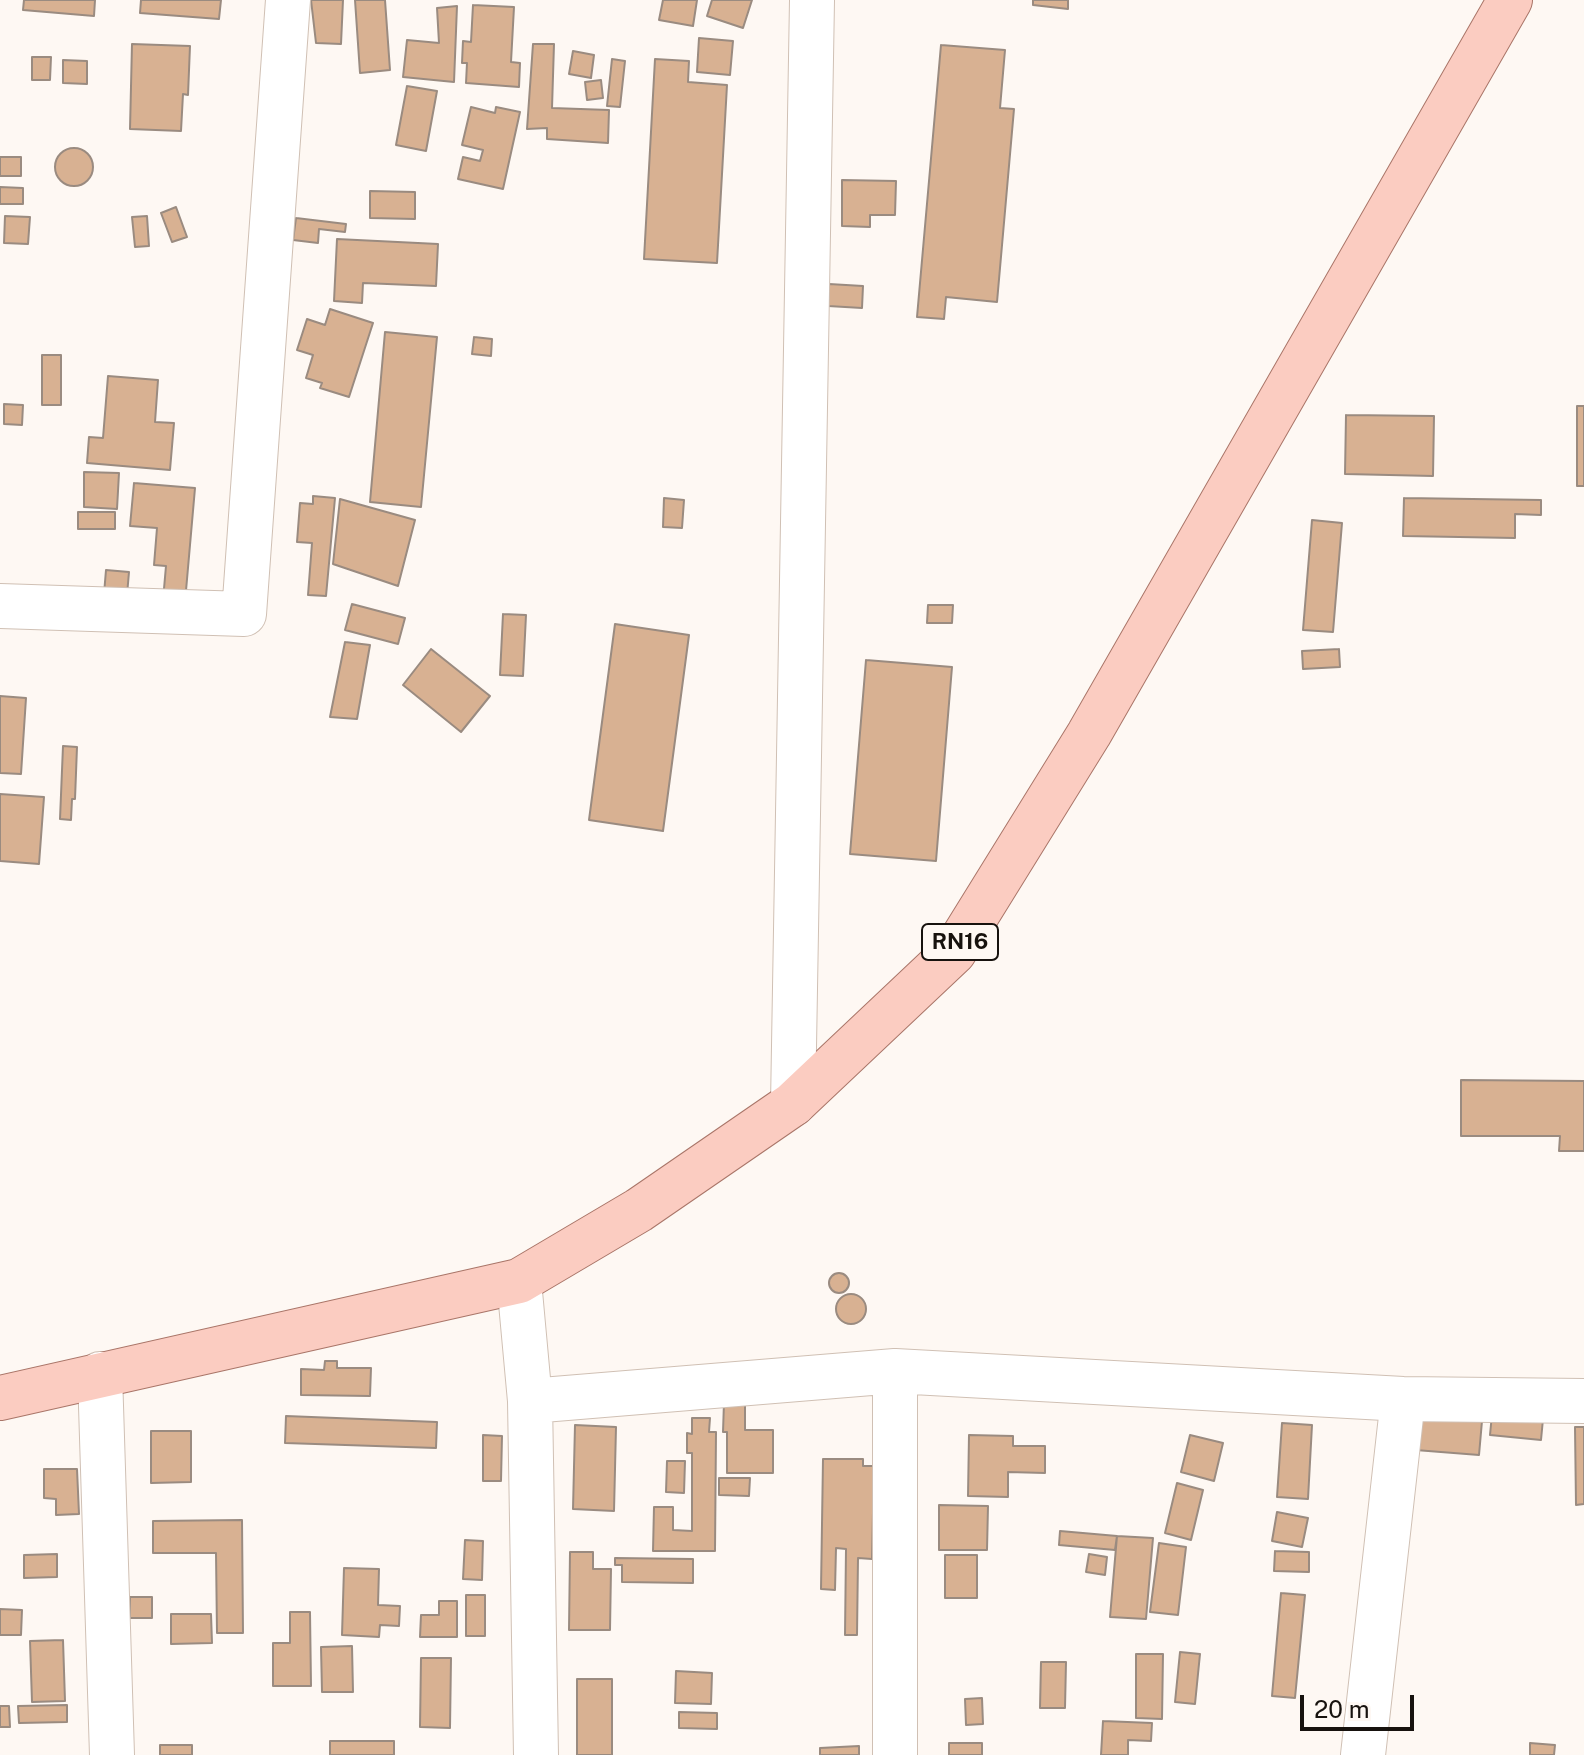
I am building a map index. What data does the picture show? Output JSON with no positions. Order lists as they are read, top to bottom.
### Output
{
  "streets": {
    "main road": ["RN16"]
  },
  "scale_bar": "20 m"
}
